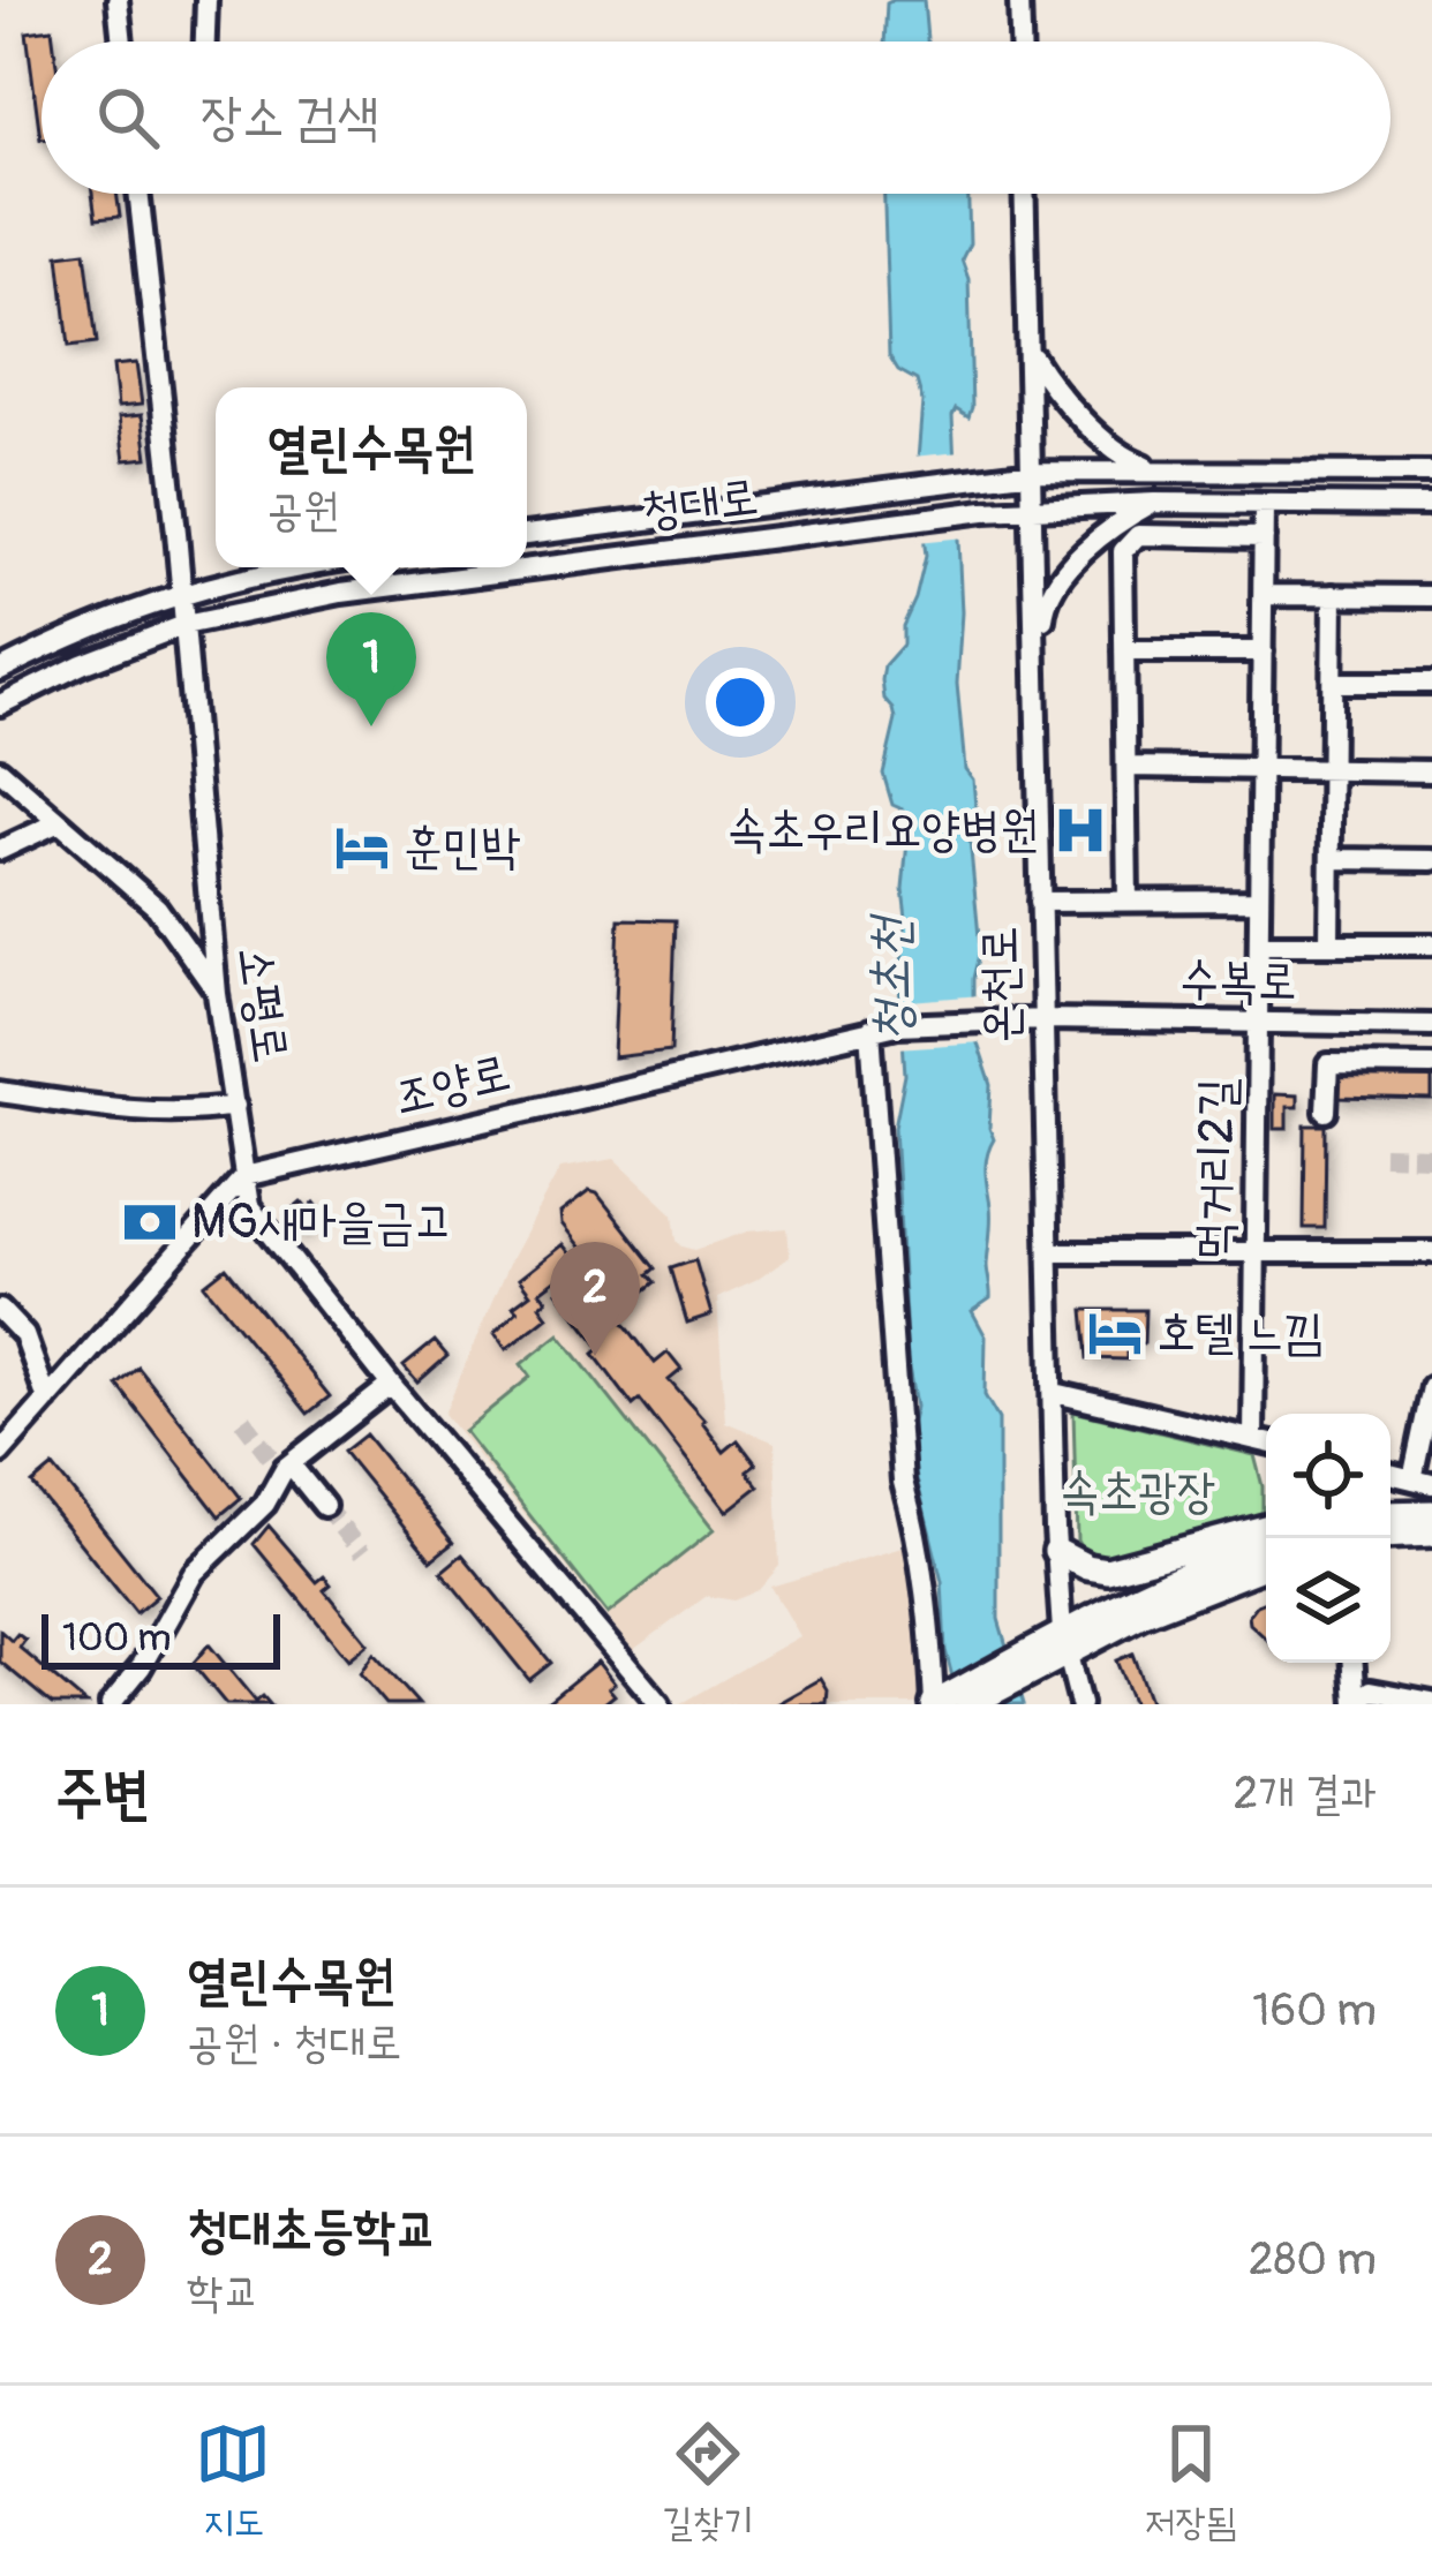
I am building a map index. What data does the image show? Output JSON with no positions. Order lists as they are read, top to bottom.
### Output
{
  "streets": {
    "street": [
      "청대로",
      "수복로",
      "온천로",
      "소평로",
      "조양로",
      "먹거리2길"
    ]
  },
  "crossings": [
    ["청대로", "온천로"],
    ["청대로", "소평로"],
    ["청대로", "먹거리2길"],
    ["수복로", "온천로"],
    ["수복로", "조양로"],
    ["수복로", "먹거리2길"],
    ["온천로", "조양로"],
    ["소평로", "조양로"]
  ],
  "water": ["청초천"],
  "parks": ["속초광장"],
  "places": {
    "hospital": ["속초우리요양병원"],
    "hotel": ["훈민박", "호텔 느낌"],
    "bank": ["MG새마을금고"]
  },
  "scale_bar": "100 m",
  "page": {
    "search": "장소 검색",
    "popup": ["열린수목원", "공원"],
    "pins": ["1", "2"],
    "scale": "100 m",
    "heading": ["주변", "2개 결과"],
    "list": [
      {
        "mark": "1",
        "name": "열린수목원",
        "note": "공원 · 청대로",
        "value": "160 m"
      },
      {
        "mark": "2",
        "name": "청대초등학교",
        "note": "학교",
        "value": "280 m"
      }
    ],
    "nav": ["지도", "길찾기", "저장됨"]
  }
}
